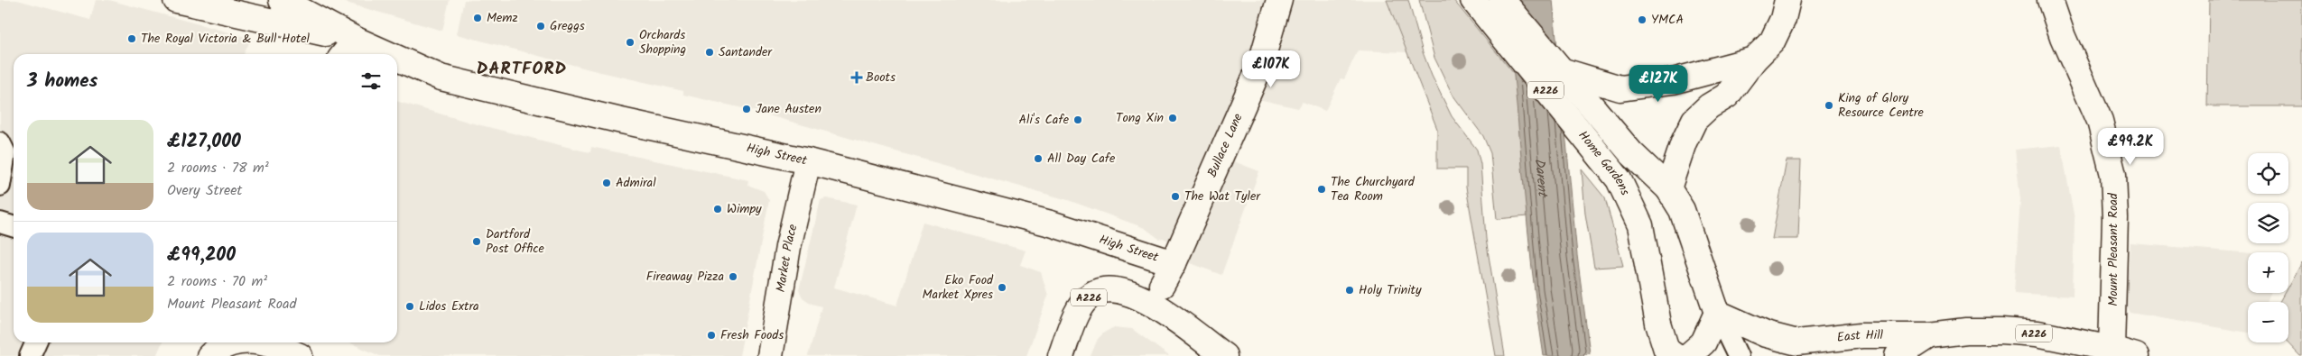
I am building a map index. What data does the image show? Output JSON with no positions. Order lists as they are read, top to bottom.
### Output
{
  "streets": {
    "street": [
      "A226",
      "Bullace Lane",
      "High Street",
      "Home Gardens",
      "Mount Pleasant Road",
      "Market Place",
      "East Hill"
    ]
  },
  "crossings": [
    ["A226", "High Street"],
    ["A226", "East Hill"],
    ["Bullace Lane", "High Street"],
    ["High Street", "Market Place"],
    ["Mount Pleasant Road", "East Hill"]
  ],
  "districts": ["DARTFORD"],
  "water": ["Darent"],
  "places": {
    "other": [
      "Memz",
      "YMCA",
      "Greggs",
      "The Royal Victoria & Bull Hotel",
      "Orchards Shopping",
      "Santander",
      "King of Glory Resource Centre",
      "Jane Austen",
      "Tong Xin",
      "Ali's Cafe",
      "All Day Cafe",
      "Admiral",
      "The Churchyard Tea Room",
      "The Wat Tyler",
      "Wimpy",
      "Dartford Post Office",
      "Fireaway Pizza",
      "Eko Food Market Xpres",
      "Holy Trinity",
      "Lidos Extra",
      "Fresh Foods"
    ],
    "health": ["Boots"]
  },
  "page": {
    "price": ["£107K", "£127K", "£99.2K"],
    "heading": "3 homes",
    "list": [
      {
        "name": "£127,000",
        "note": "2 rooms · 78 m² · Overy Street"
      },
      {
        "name": "£99,200",
        "note": "2 rooms · 70 m² · Mount Pleasant Road"
      }
    ],
    "map_buttons": ["+", "−"]
  }
}
